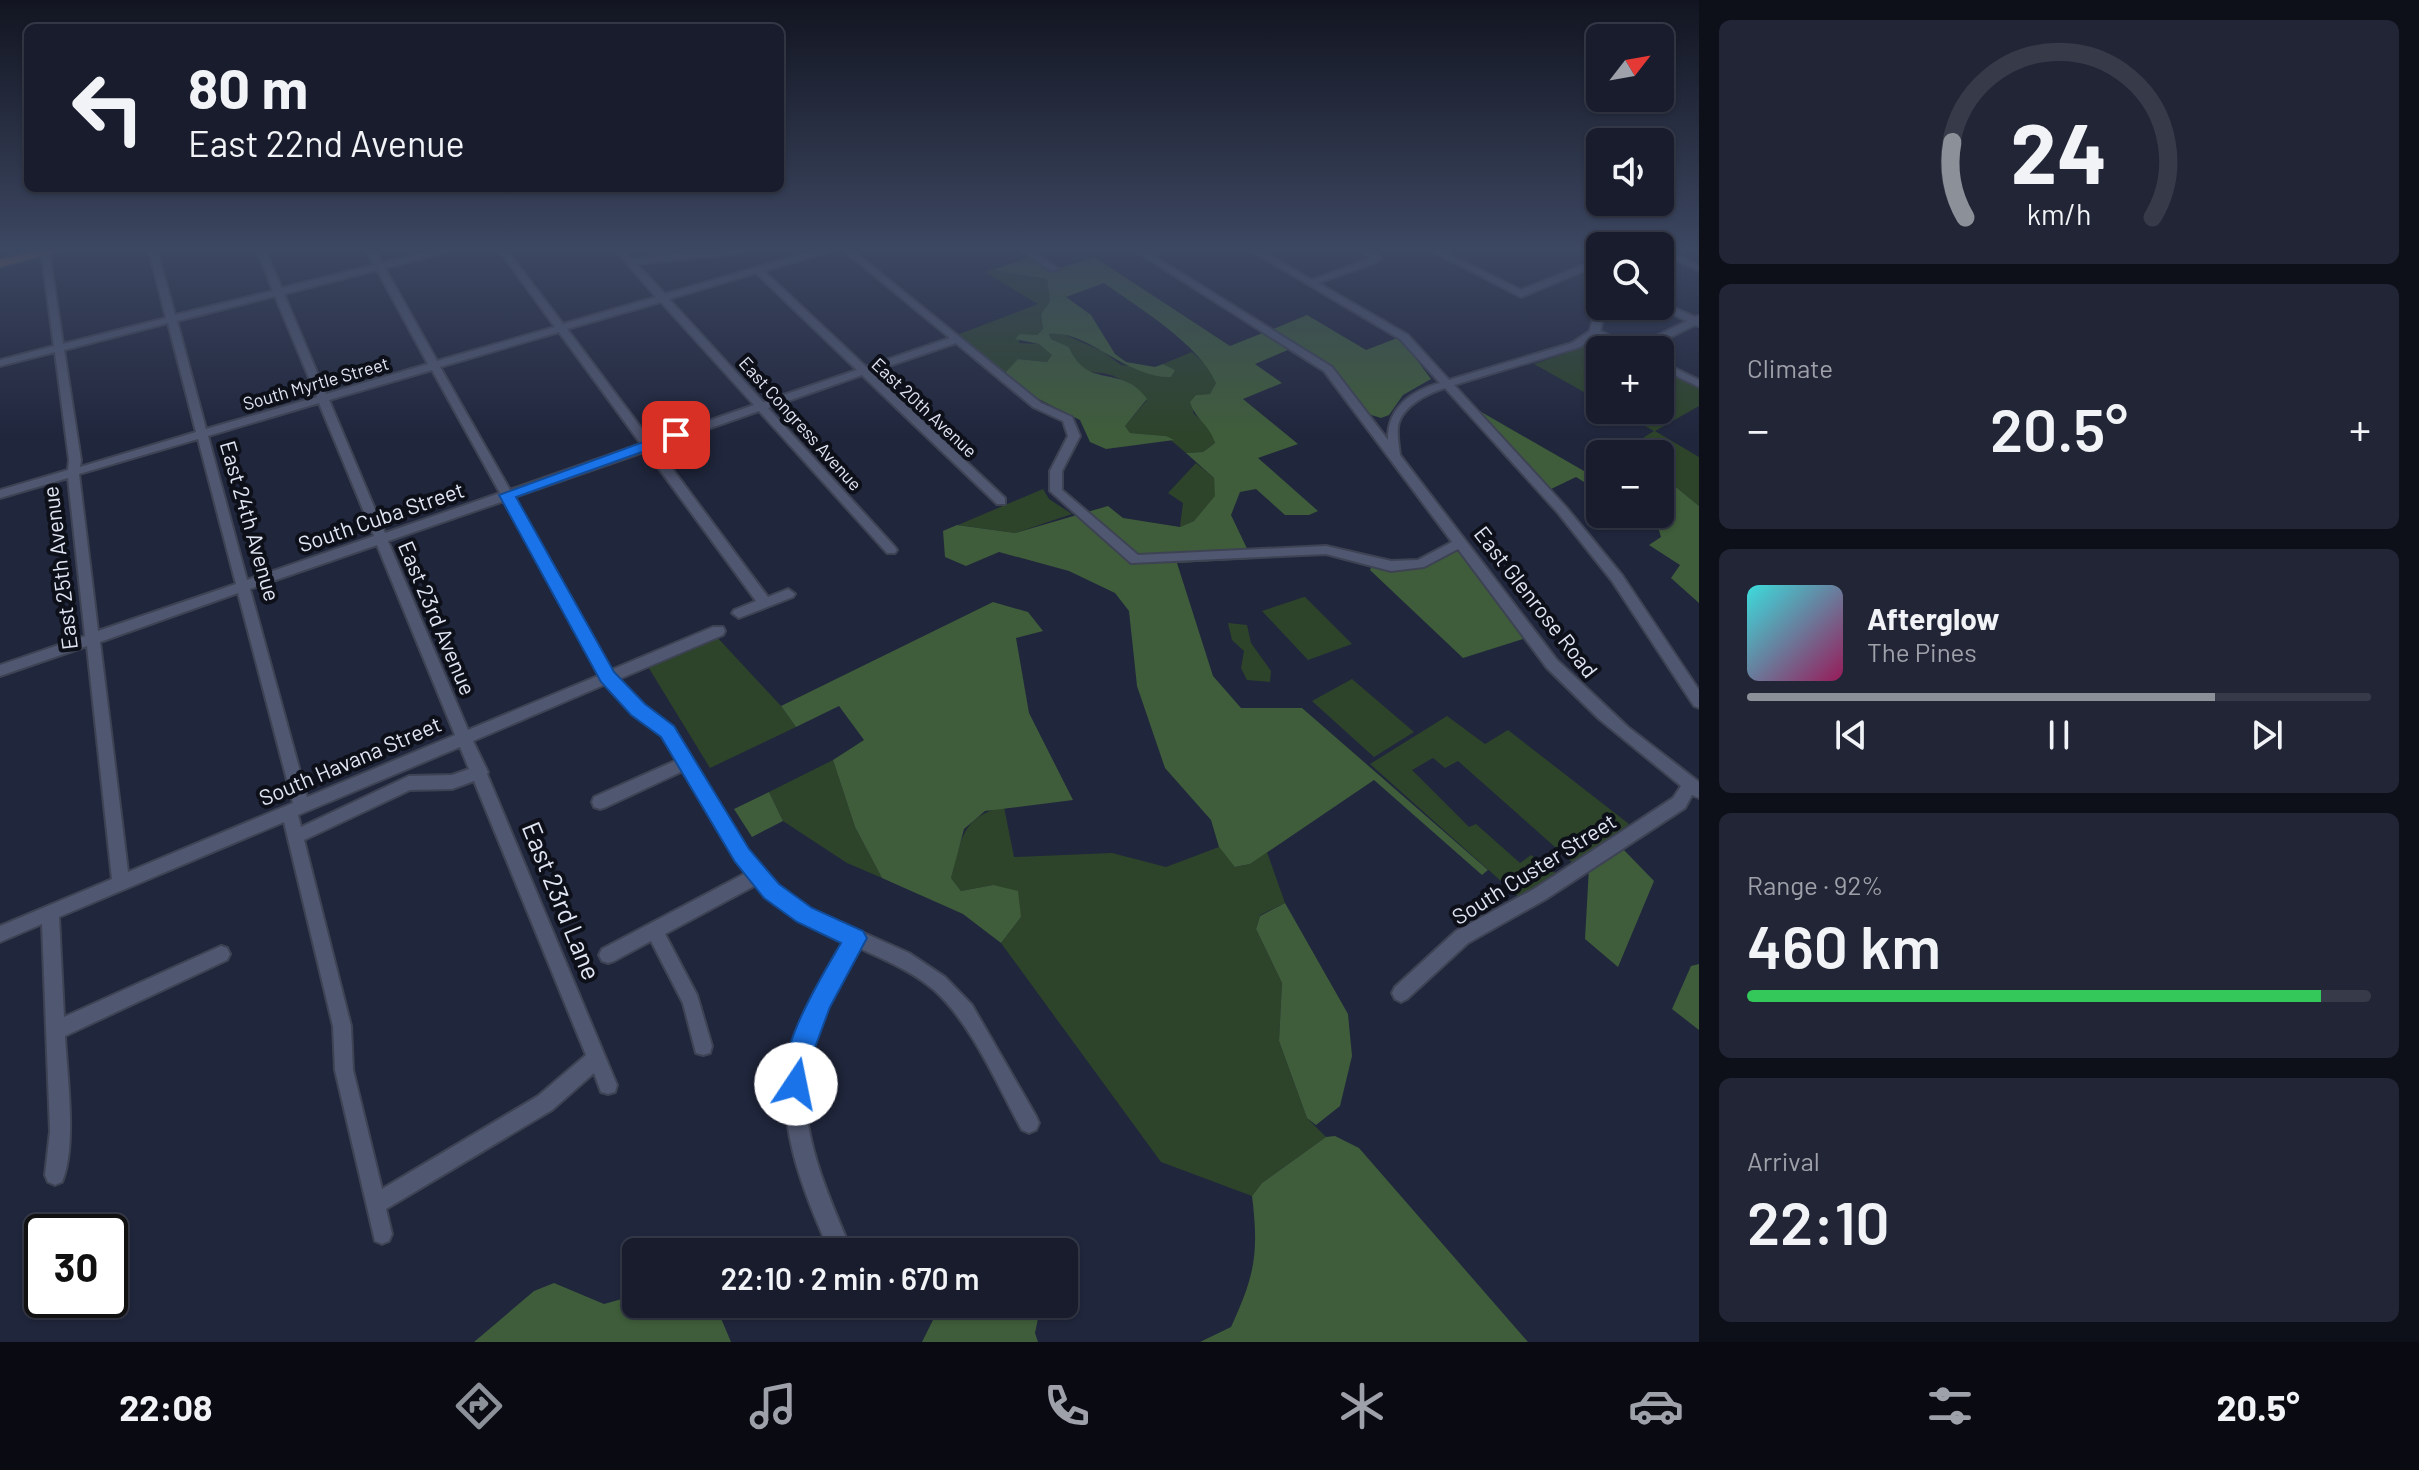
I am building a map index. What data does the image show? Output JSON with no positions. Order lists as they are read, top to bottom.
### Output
{
  "streets": {
    "street": [
      "South Myrtle Street",
      "East 20th Avenue",
      "East Congress Avenue",
      "South Cuba Street",
      "East 24th Avenue",
      "East 25th Avenue",
      "East Glenrose Road",
      "East 23rd Avenue",
      "South Havana Street",
      "South Custer Street",
      "East 23rd Lane"
    ]
  },
  "crossings": [
    ["South Myrtle Street", "East 24th Avenue"],
    ["South Myrtle Street", "East 25th Avenue"],
    ["South Myrtle Street", "East 23rd Avenue"],
    ["East 20th Avenue", "South Cuba Street"],
    ["East Congress Avenue", "South Cuba Street"],
    ["South Cuba Street", "East 24th Avenue"],
    ["South Cuba Street", "East 25th Avenue"],
    ["South Cuba Street", "East 23rd Avenue"],
    ["East 24th Avenue", "South Havana Street"],
    ["East 25th Avenue", "South Havana Street"],
    ["East Glenrose Road", "South Custer Street"],
    ["East 23rd Avenue", "South Havana Street"],
    ["East 23rd Avenue", "East 23rd Lane"],
    ["South Havana Street", "East 23rd Lane"]
  ],
  "north": "top right",
  "page": {
    "map_buttons": ["+", "−"],
    "turn": ["80 m", "East 22nd Avenue"],
    "tile": [
      "Climate",
      ["Range · 92%", "460 km"],
      ["Arrival", "22:10"]
    ],
    "heat": ["−", "20.5°", "+"],
    "song": ["Afterglow", "The Pines"],
    "limit": "30",
    "trip": "22:10 · 2 min · 670 m",
    "tabs": ["22:08", "20.5°"],
    "gauge": ["24", "km/h"]
  }
}
